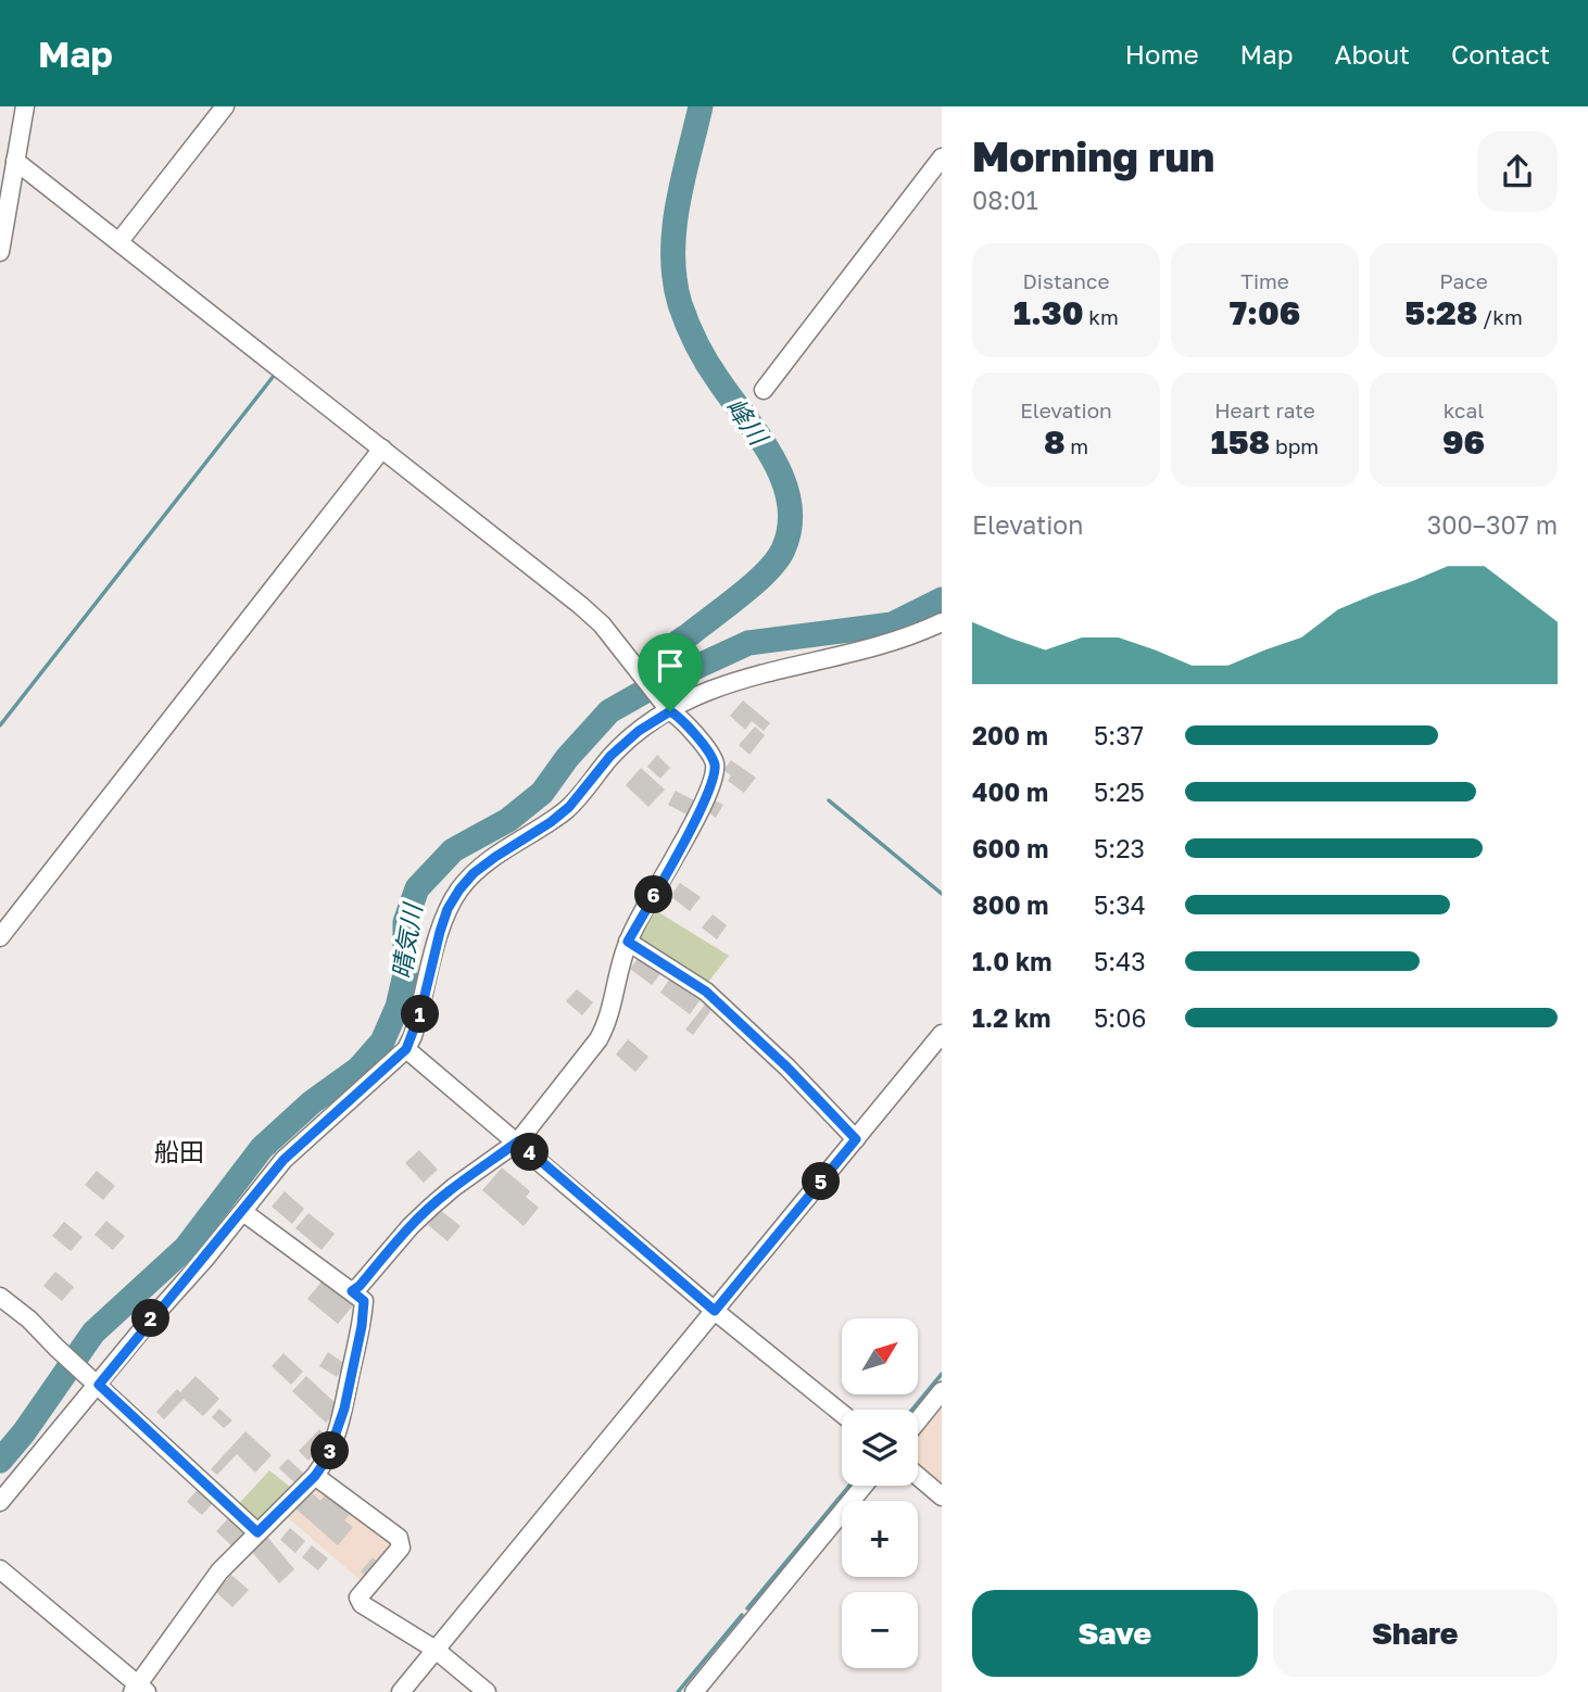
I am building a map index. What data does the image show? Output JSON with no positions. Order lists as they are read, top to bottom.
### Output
{
  "districts": ["船田"],
  "water": ["峰川", "晴気川"],
  "north": "top right",
  "page": {
    "header": "Map",
    "nav": [
      "Home",
      "Map",
      "About",
      "Contact"
    ],
    "heading": ["Morning run", "08:01"],
    "stats": [
      ["Distance", "1.30 km"],
      ["Time", "7:06"],
      ["Pace", "5:28 /km"],
      ["Elevation", "8 m"],
      ["Heart rate", "158 bpm"],
      ["kcal", "96"]
    ],
    "chart": ["Elevation", "300–307 m"],
    "list": [
      {
        "name": "200 m",
        "note": "5:37"
      },
      {
        "name": "400 m",
        "note": "5:25"
      },
      {
        "name": "600 m",
        "note": "5:23"
      },
      {
        "name": "800 m",
        "note": "5:34"
      },
      {
        "name": "1.0 km",
        "note": "5:43"
      },
      {
        "name": "1.2 km",
        "note": "5:06"
      }
    ],
    "pins": [
      "6",
      "1",
      "4",
      "5",
      "2",
      "3"
    ],
    "map_buttons": ["+", "−"],
    "buttons": ["Save", "Share"]
  }
}
